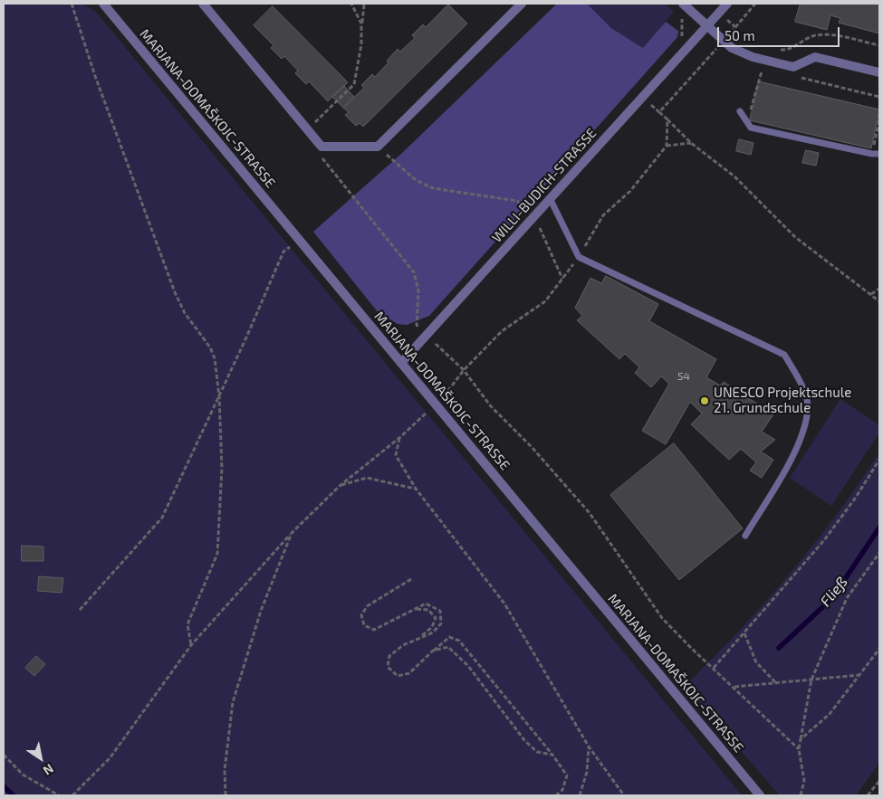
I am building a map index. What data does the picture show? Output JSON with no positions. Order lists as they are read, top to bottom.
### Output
{
  "streets": {
    "street": ["MARJANA-DOMAŠKOJC-STRASSE", "WILLI-BUDICH-STRASSE"]
  },
  "crossings": [
    ["MARJANA-DOMAŠKOJC-STRASSE", "WILLI-BUDICH-STRASSE"]
  ],
  "water": ["Fließ"],
  "places": ["UNESCO Projektschule 21. Grundschule"],
  "house_numbers": ["54"],
  "scale_bar": "50 m",
  "north": "bottom right"
}
